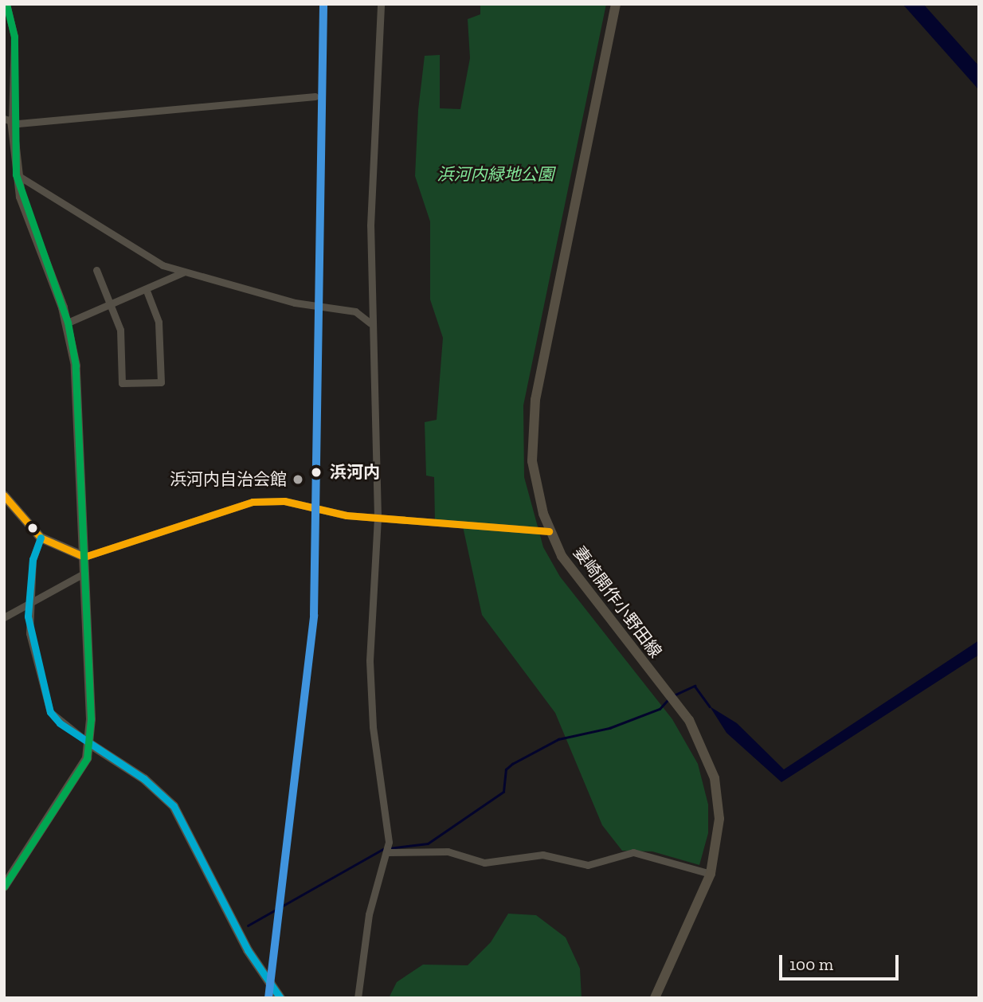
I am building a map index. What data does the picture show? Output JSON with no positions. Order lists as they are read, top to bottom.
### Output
{
  "streets": {
    "street": ["妻崎開作小野田線"]
  },
  "parks": ["浜河内緑地公園"],
  "places": ["浜河内", "浜河内自治会館"],
  "scale_bar": "100 m"
}
